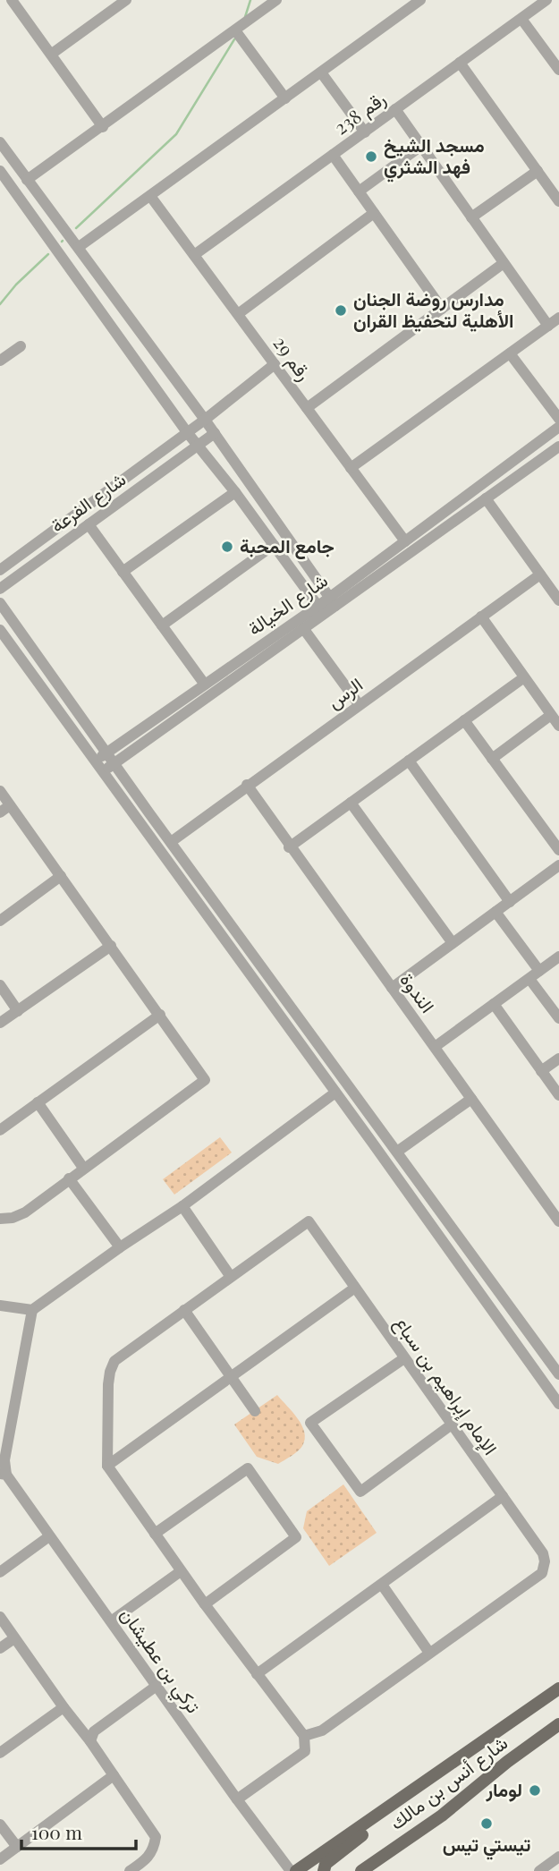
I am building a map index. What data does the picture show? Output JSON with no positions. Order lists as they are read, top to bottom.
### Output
{
  "streets": {
    "main road": ["شارع أنس بن مالك"],
    "street": [
      "رقم 238",
      "رقم 29",
      "شارع الفرعة",
      "شارع الخيالة",
      "الرس",
      "الندوة",
      "الإمام إبراهيم بن سباع",
      "تركي بن عطيشان"
    ]
  },
  "crossings": [
    ["رقم 238", "رقم 29"],
    ["رقم 29", "شارع الفرعة"],
    ["رقم 29", "شارع الخيالة"],
    ["الرس", "الندوة"]
  ],
  "places": [
    "مسجد الشيخ فهد الشثري",
    "مدارس روضة الجنان الأهلية لتحفيظ القران",
    "جامع المحبة",
    "لومار",
    "تيستي تيس"
  ],
  "scale_bar": "100 m"
}
